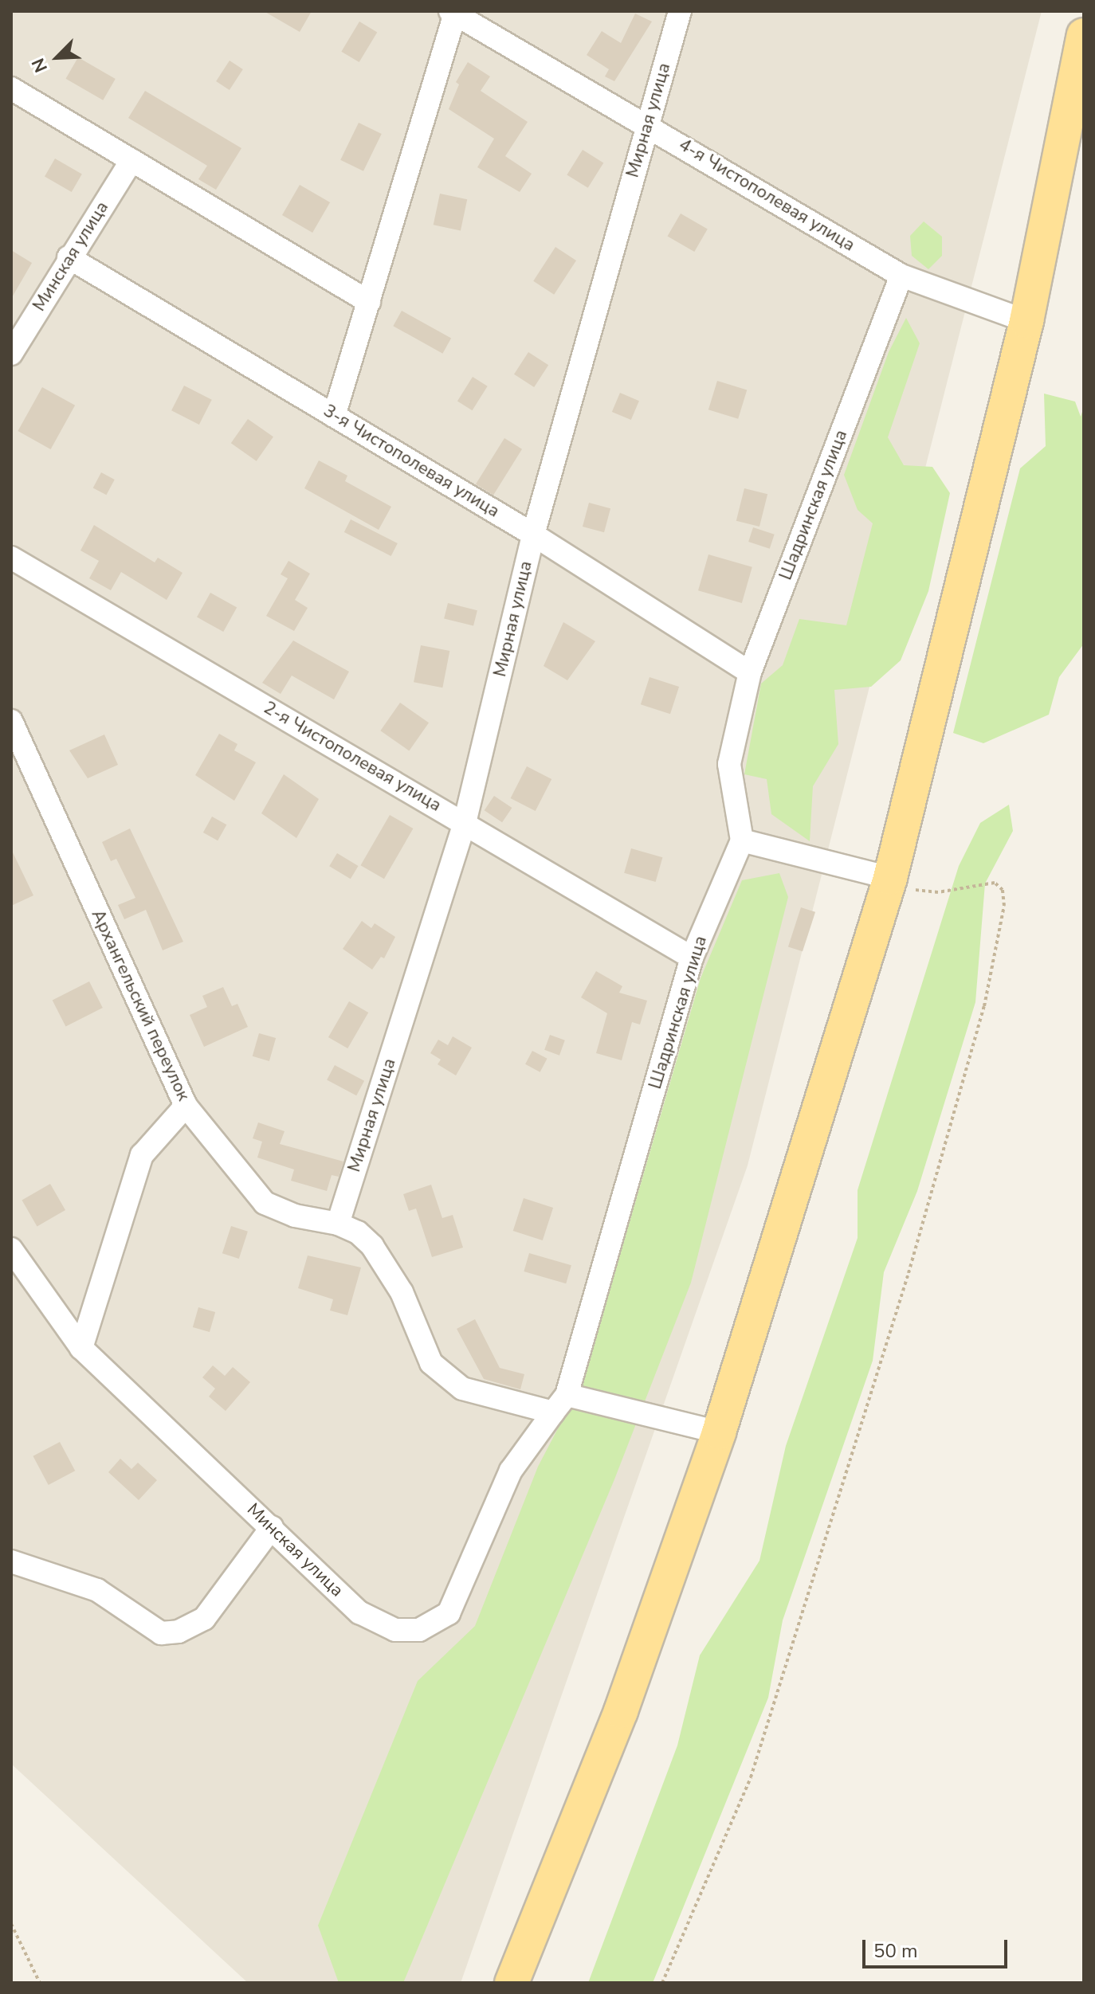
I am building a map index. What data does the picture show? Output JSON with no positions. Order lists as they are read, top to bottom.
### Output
{
  "streets": {
    "street": [
      "Мирная улица",
      "4-я Чистополевая улица",
      "Минская улица",
      "3-я Чистополевая улица",
      "Шадринская улица",
      "2-я Чистополевая улица",
      "Архангельский переулок"
    ]
  },
  "crossings": [
    ["Мирная улица", "4-я Чистополевая улица"],
    ["Мирная улица", "3-я Чистополевая улица"],
    ["Мирная улица", "2-я Чистополевая улица"],
    ["Мирная улица", "Архангельский переулок"],
    ["4-я Чистополевая улица", "Шадринская улица"],
    ["Минская улица", "3-я Чистополевая улица"],
    ["Минская улица", "Шадринская улица"],
    ["Минская улица", "Архангельский переулок"],
    ["3-я Чистополевая улица", "Шадринская улица"],
    ["Шадринская улица", "2-я Чистополевая улица"],
    ["Шадринская улица", "Архангельский переулок"]
  ],
  "scale_bar": "50 m",
  "north": "bottom left"
}
